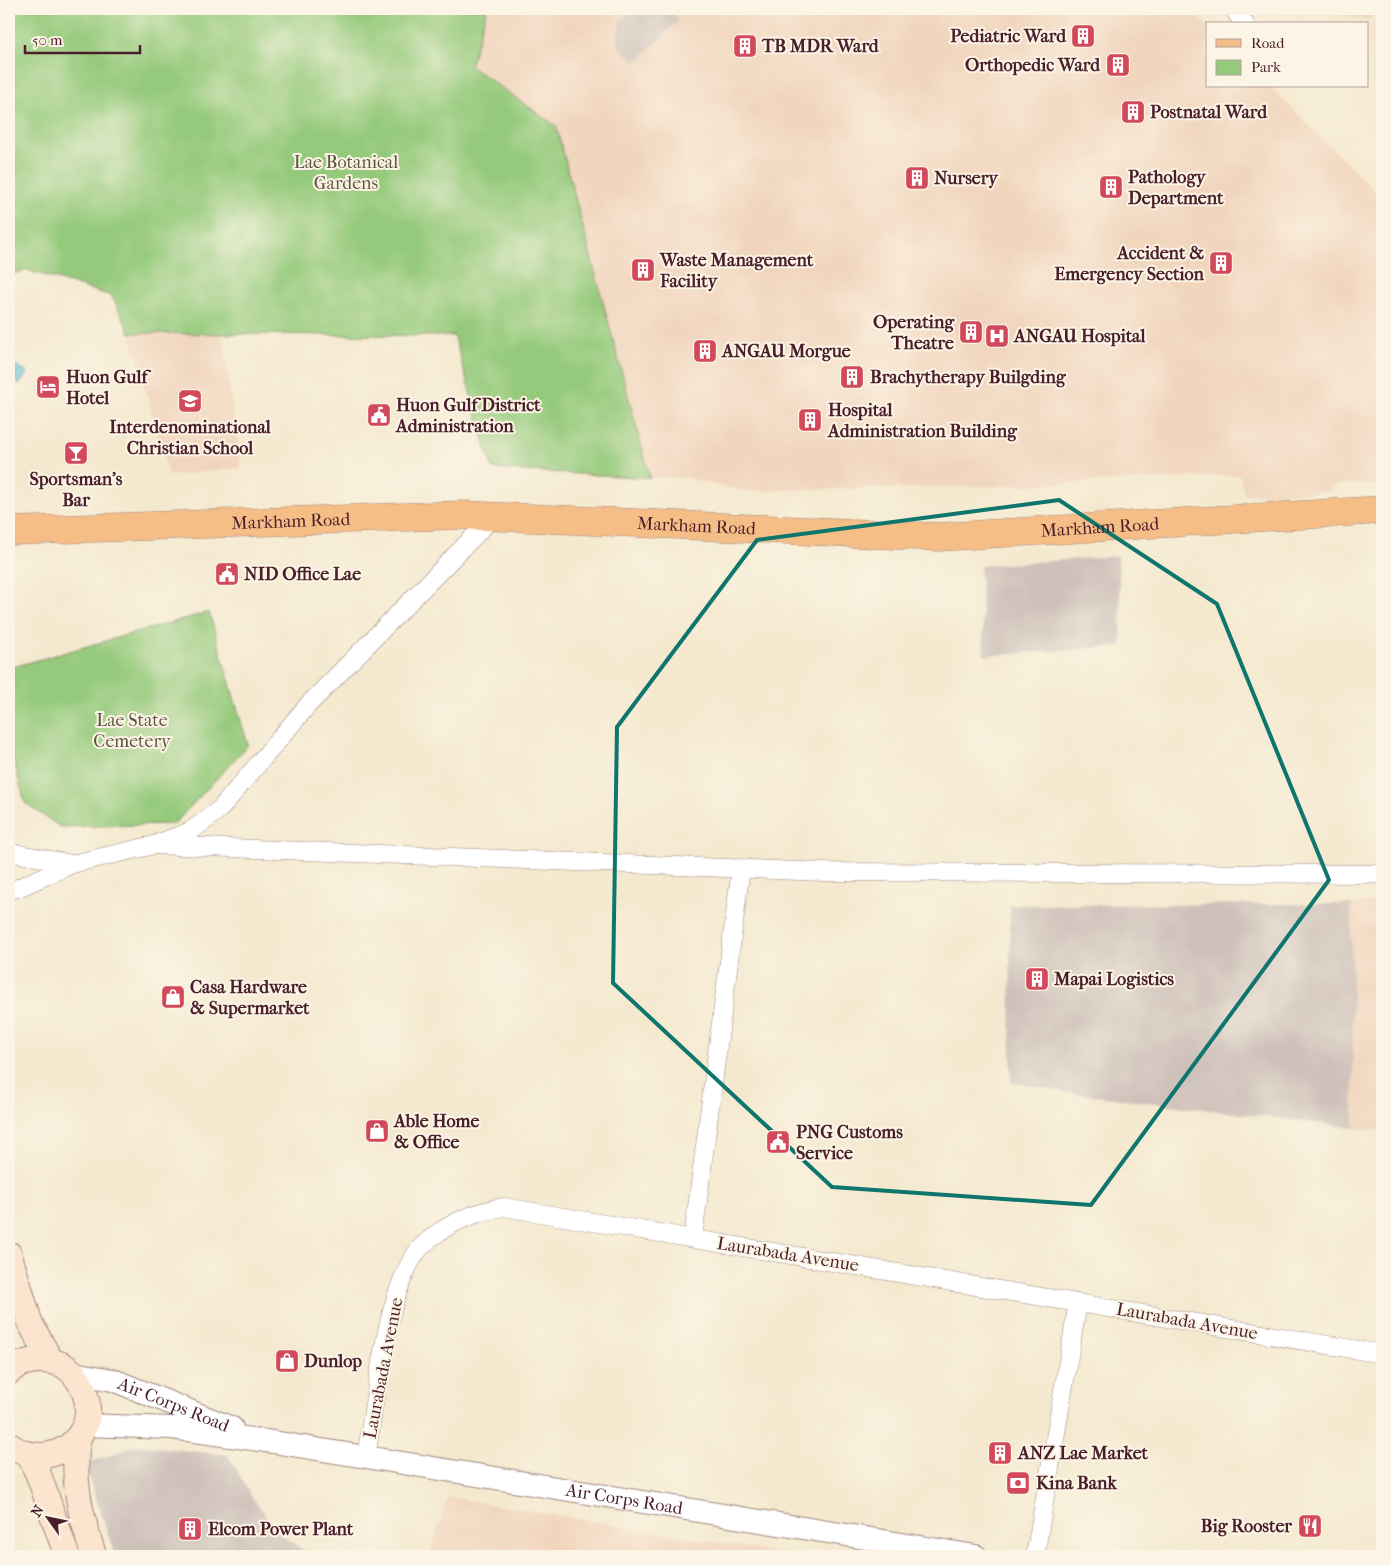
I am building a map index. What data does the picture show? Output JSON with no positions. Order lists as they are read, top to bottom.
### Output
{
  "streets": {
    "main road": ["Markham Road"],
    "street": ["Laurabada Avenue", "Air Corps Road"]
  },
  "crossings": [
    ["Laurabada Avenue", "Air Corps Road"]
  ],
  "parks": ["Lae Botanical Gardens", "Lae State Cemetery"],
  "places": {
    "building": [
      "Pediatric Ward",
      "TB MDR Ward",
      "Orthopedic Ward",
      "Postnatal Ward",
      "Nursery",
      "Pathology Department",
      "Accident & Emergency Section",
      "Waste Management Facility",
      "Operating Theatre",
      "ANGAU Morgue",
      "Brachytherapy Builgding",
      "Hospital Administration Building",
      "Mapai Logistics",
      "ANZ Lae Market",
      "Elcom Power Plant"
    ],
    "hospital": ["ANGAU Hospital"],
    "hotel": ["Huon Gulf Hotel"],
    "school or university": ["Interdenominational Christian School"],
    "public building": ["Huon Gulf District Administration", "NID Office Lae", "PNG Customs Service"],
    "bar": ["Sportsman's Bar"],
    "shop": ["Casa Hardware & Supermarket", "Able Home & Office", "Dunlop"],
    "bank": ["Kina Bank"],
    "restaurant": ["Big Rooster"]
  },
  "legend": ["Road", "Park"],
  "scale_bar": "50 m",
  "north": "top left"
}
